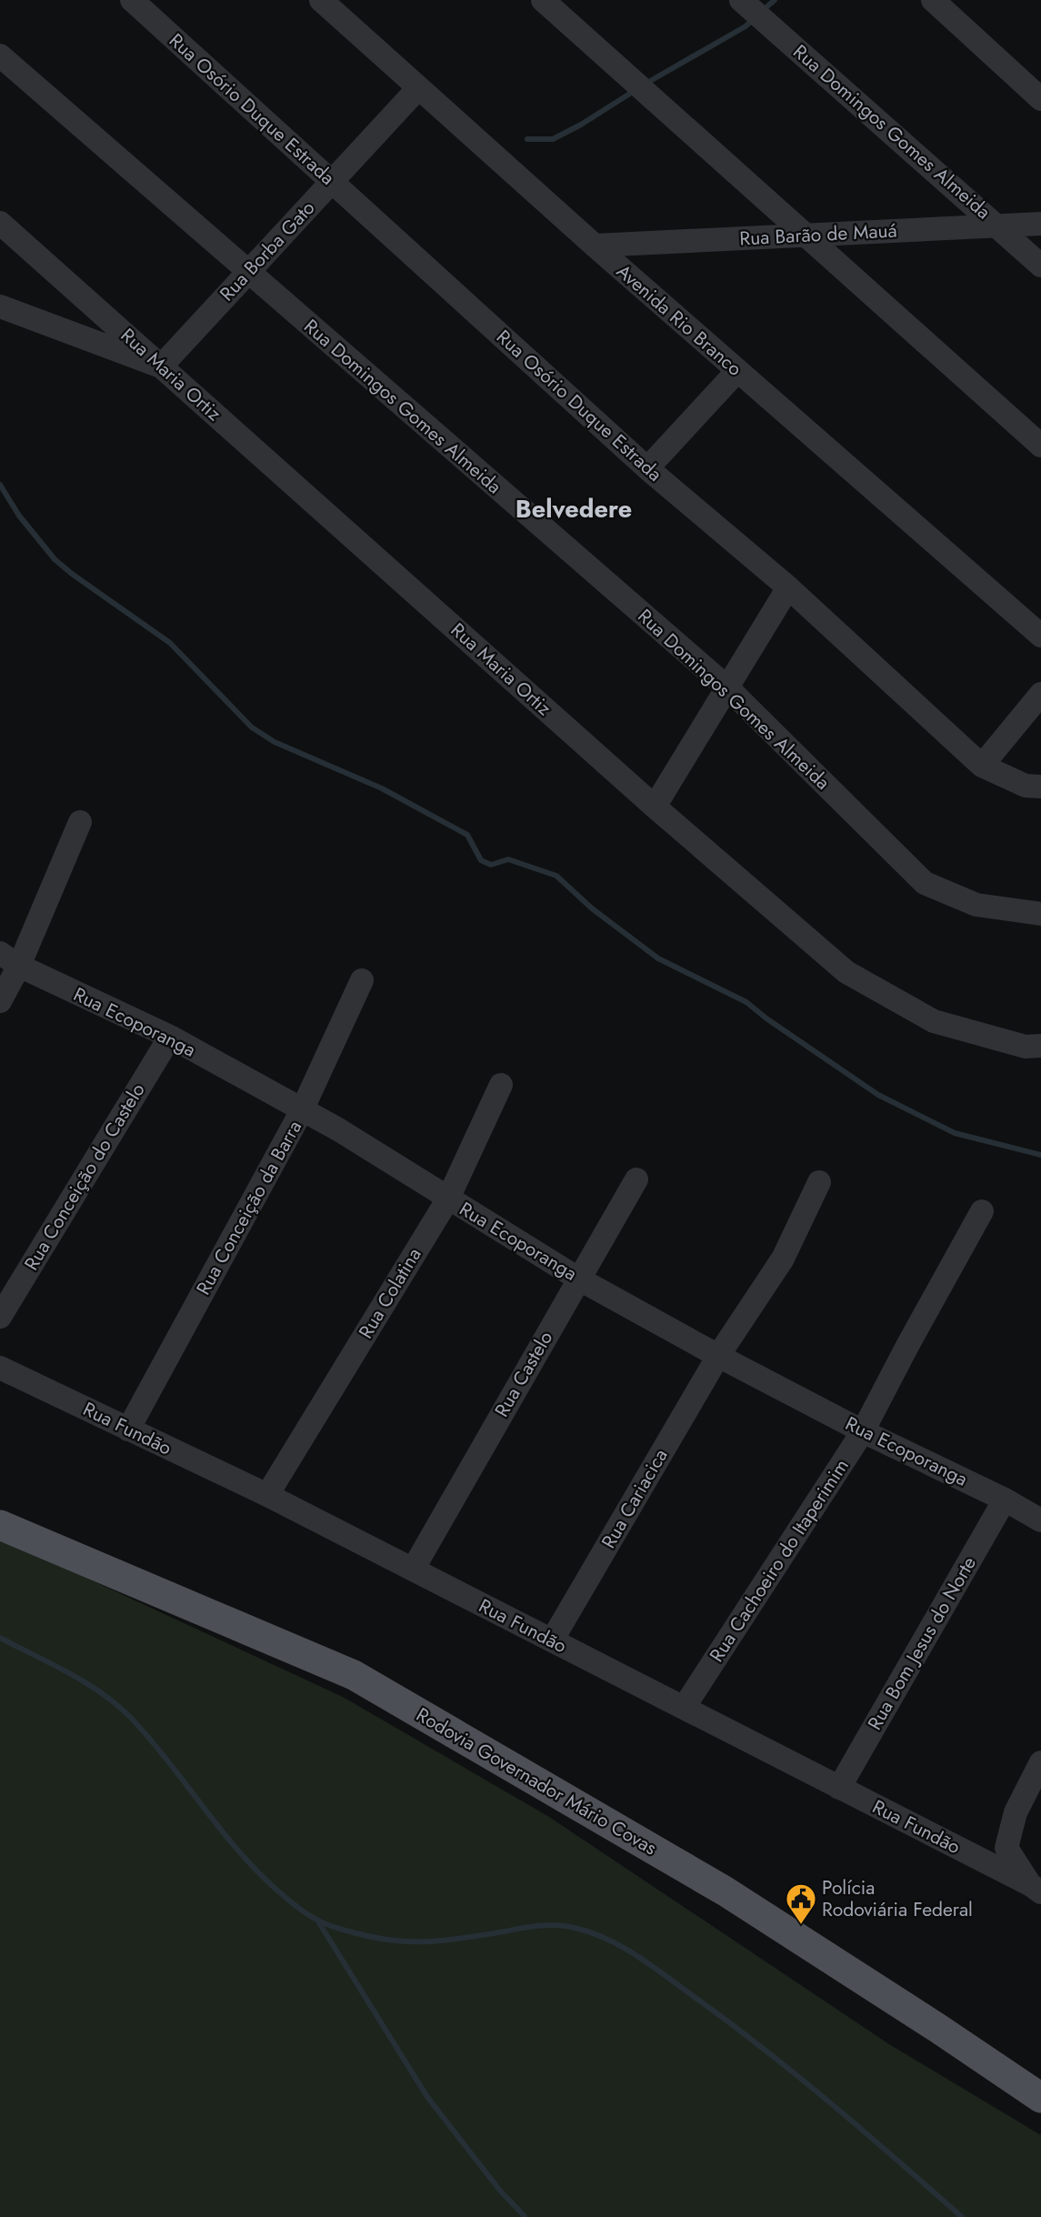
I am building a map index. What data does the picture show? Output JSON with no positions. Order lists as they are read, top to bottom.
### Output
{
  "streets": {
    "main road": ["Rodovia Governador Mário Covas"],
    "street": [
      "Rua Osório Duque Estrada",
      "Rua Domingos Gomes Almeida",
      "Rua Barão de Mauá",
      "Rua Borba Gato",
      "Avenida Rio Branco",
      "Rua Maria Ortiz",
      "Rua Ecoporanga",
      "Rua Conceição do Castelo",
      "Rua Conceição da Barra",
      "Rua Colatina",
      "Rua Castelo",
      "Rua Fundão",
      "Rua Cariacica",
      "Rua Cachoeiro do Itaperimim",
      "Rua Bom Jesus do Norte"
    ]
  },
  "crossings": [
    ["Rua Osório Duque Estrada", "Rua Borba Gato"],
    ["Rua Domingos Gomes Almeida", "Rua Barão de Mauá"],
    ["Rua Domingos Gomes Almeida", "Rua Borba Gato"],
    ["Rua Barão de Mauá", "Avenida Rio Branco"],
    ["Rua Borba Gato", "Avenida Rio Branco"],
    ["Rua Borba Gato", "Rua Maria Ortiz"],
    ["Rua Ecoporanga", "Rua Conceição do Castelo"],
    ["Rua Ecoporanga", "Rua Conceição da Barra"],
    ["Rua Ecoporanga", "Rua Colatina"],
    ["Rua Ecoporanga", "Rua Castelo"],
    ["Rua Ecoporanga", "Rua Cariacica"],
    ["Rua Ecoporanga", "Rua Cachoeiro do Itaperimim"],
    ["Rua Ecoporanga", "Rua Bom Jesus do Norte"],
    ["Rua Conceição da Barra", "Rua Fundão"],
    ["Rua Colatina", "Rua Fundão"],
    ["Rua Castelo", "Rua Fundão"],
    ["Rua Fundão", "Rua Cariacica"],
    ["Rua Fundão", "Rua Cachoeiro do Itaperimim"],
    ["Rua Fundão", "Rua Bom Jesus do Norte"]
  ],
  "districts": ["Belvedere"],
  "places": {
    "public building": ["Polícia Rodoviária Federal"]
  }
}
